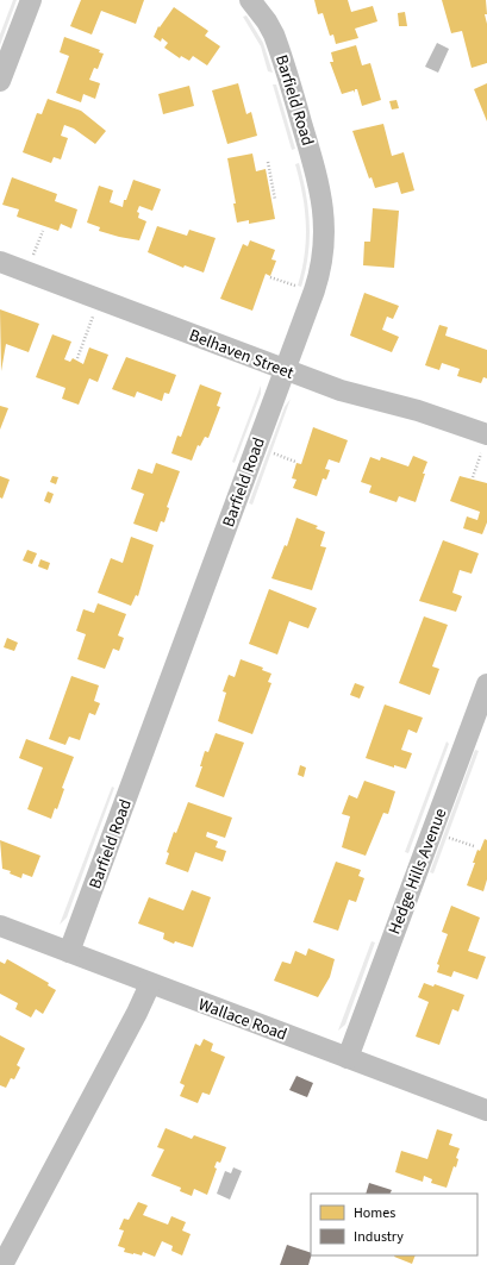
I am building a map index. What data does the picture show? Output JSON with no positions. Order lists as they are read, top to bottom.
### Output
{
  "streets": {
    "street": [
      "Barfield Road",
      "Belhaven Street",
      "Hedge Hills Avenue",
      "Wallace Road"
    ]
  },
  "crossings": [
    ["Barfield Road", "Belhaven Street"],
    ["Barfield Road", "Wallace Road"],
    ["Hedge Hills Avenue", "Wallace Road"]
  ],
  "legend": ["Homes", "Industry"]
}
